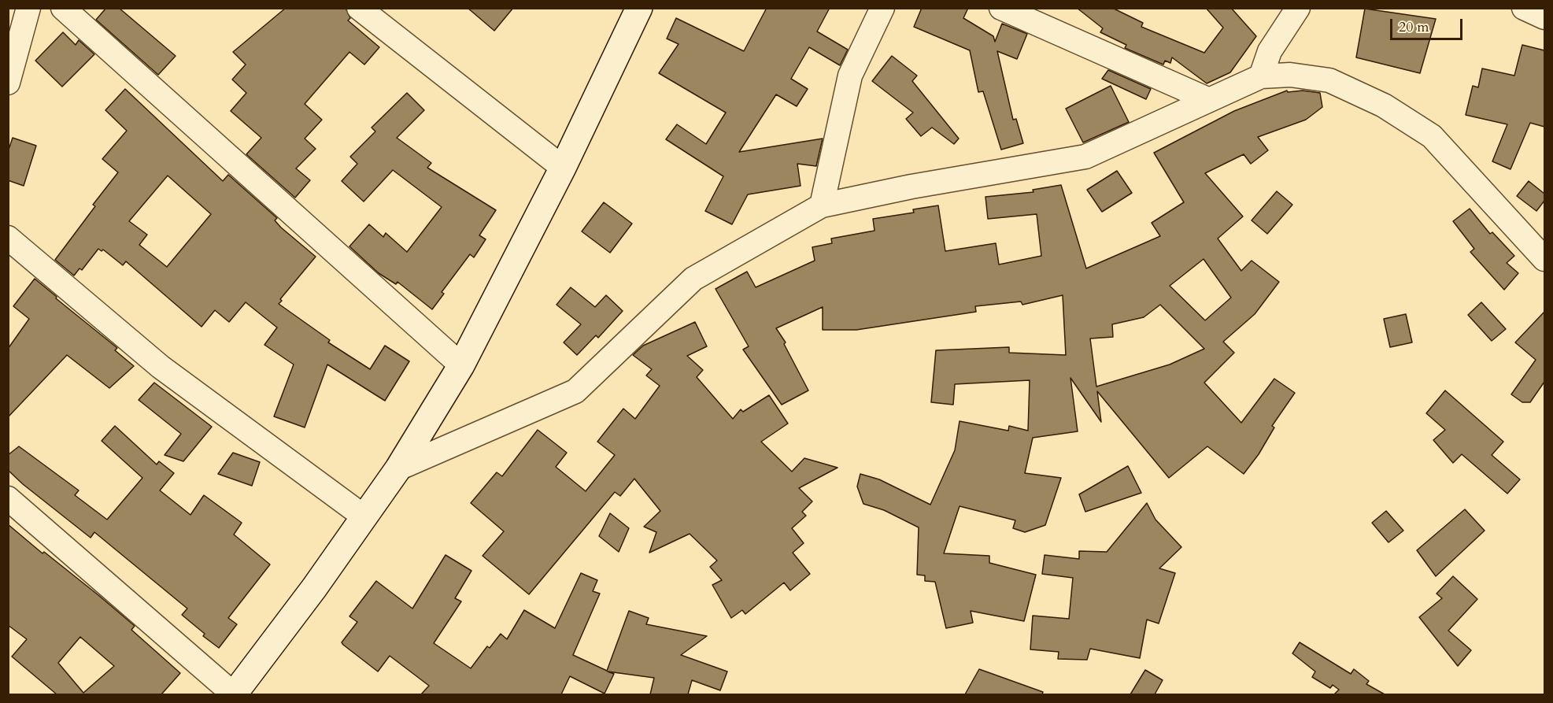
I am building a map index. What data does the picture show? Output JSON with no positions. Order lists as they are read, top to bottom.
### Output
{
  "scale_bar": "20 m"
}
